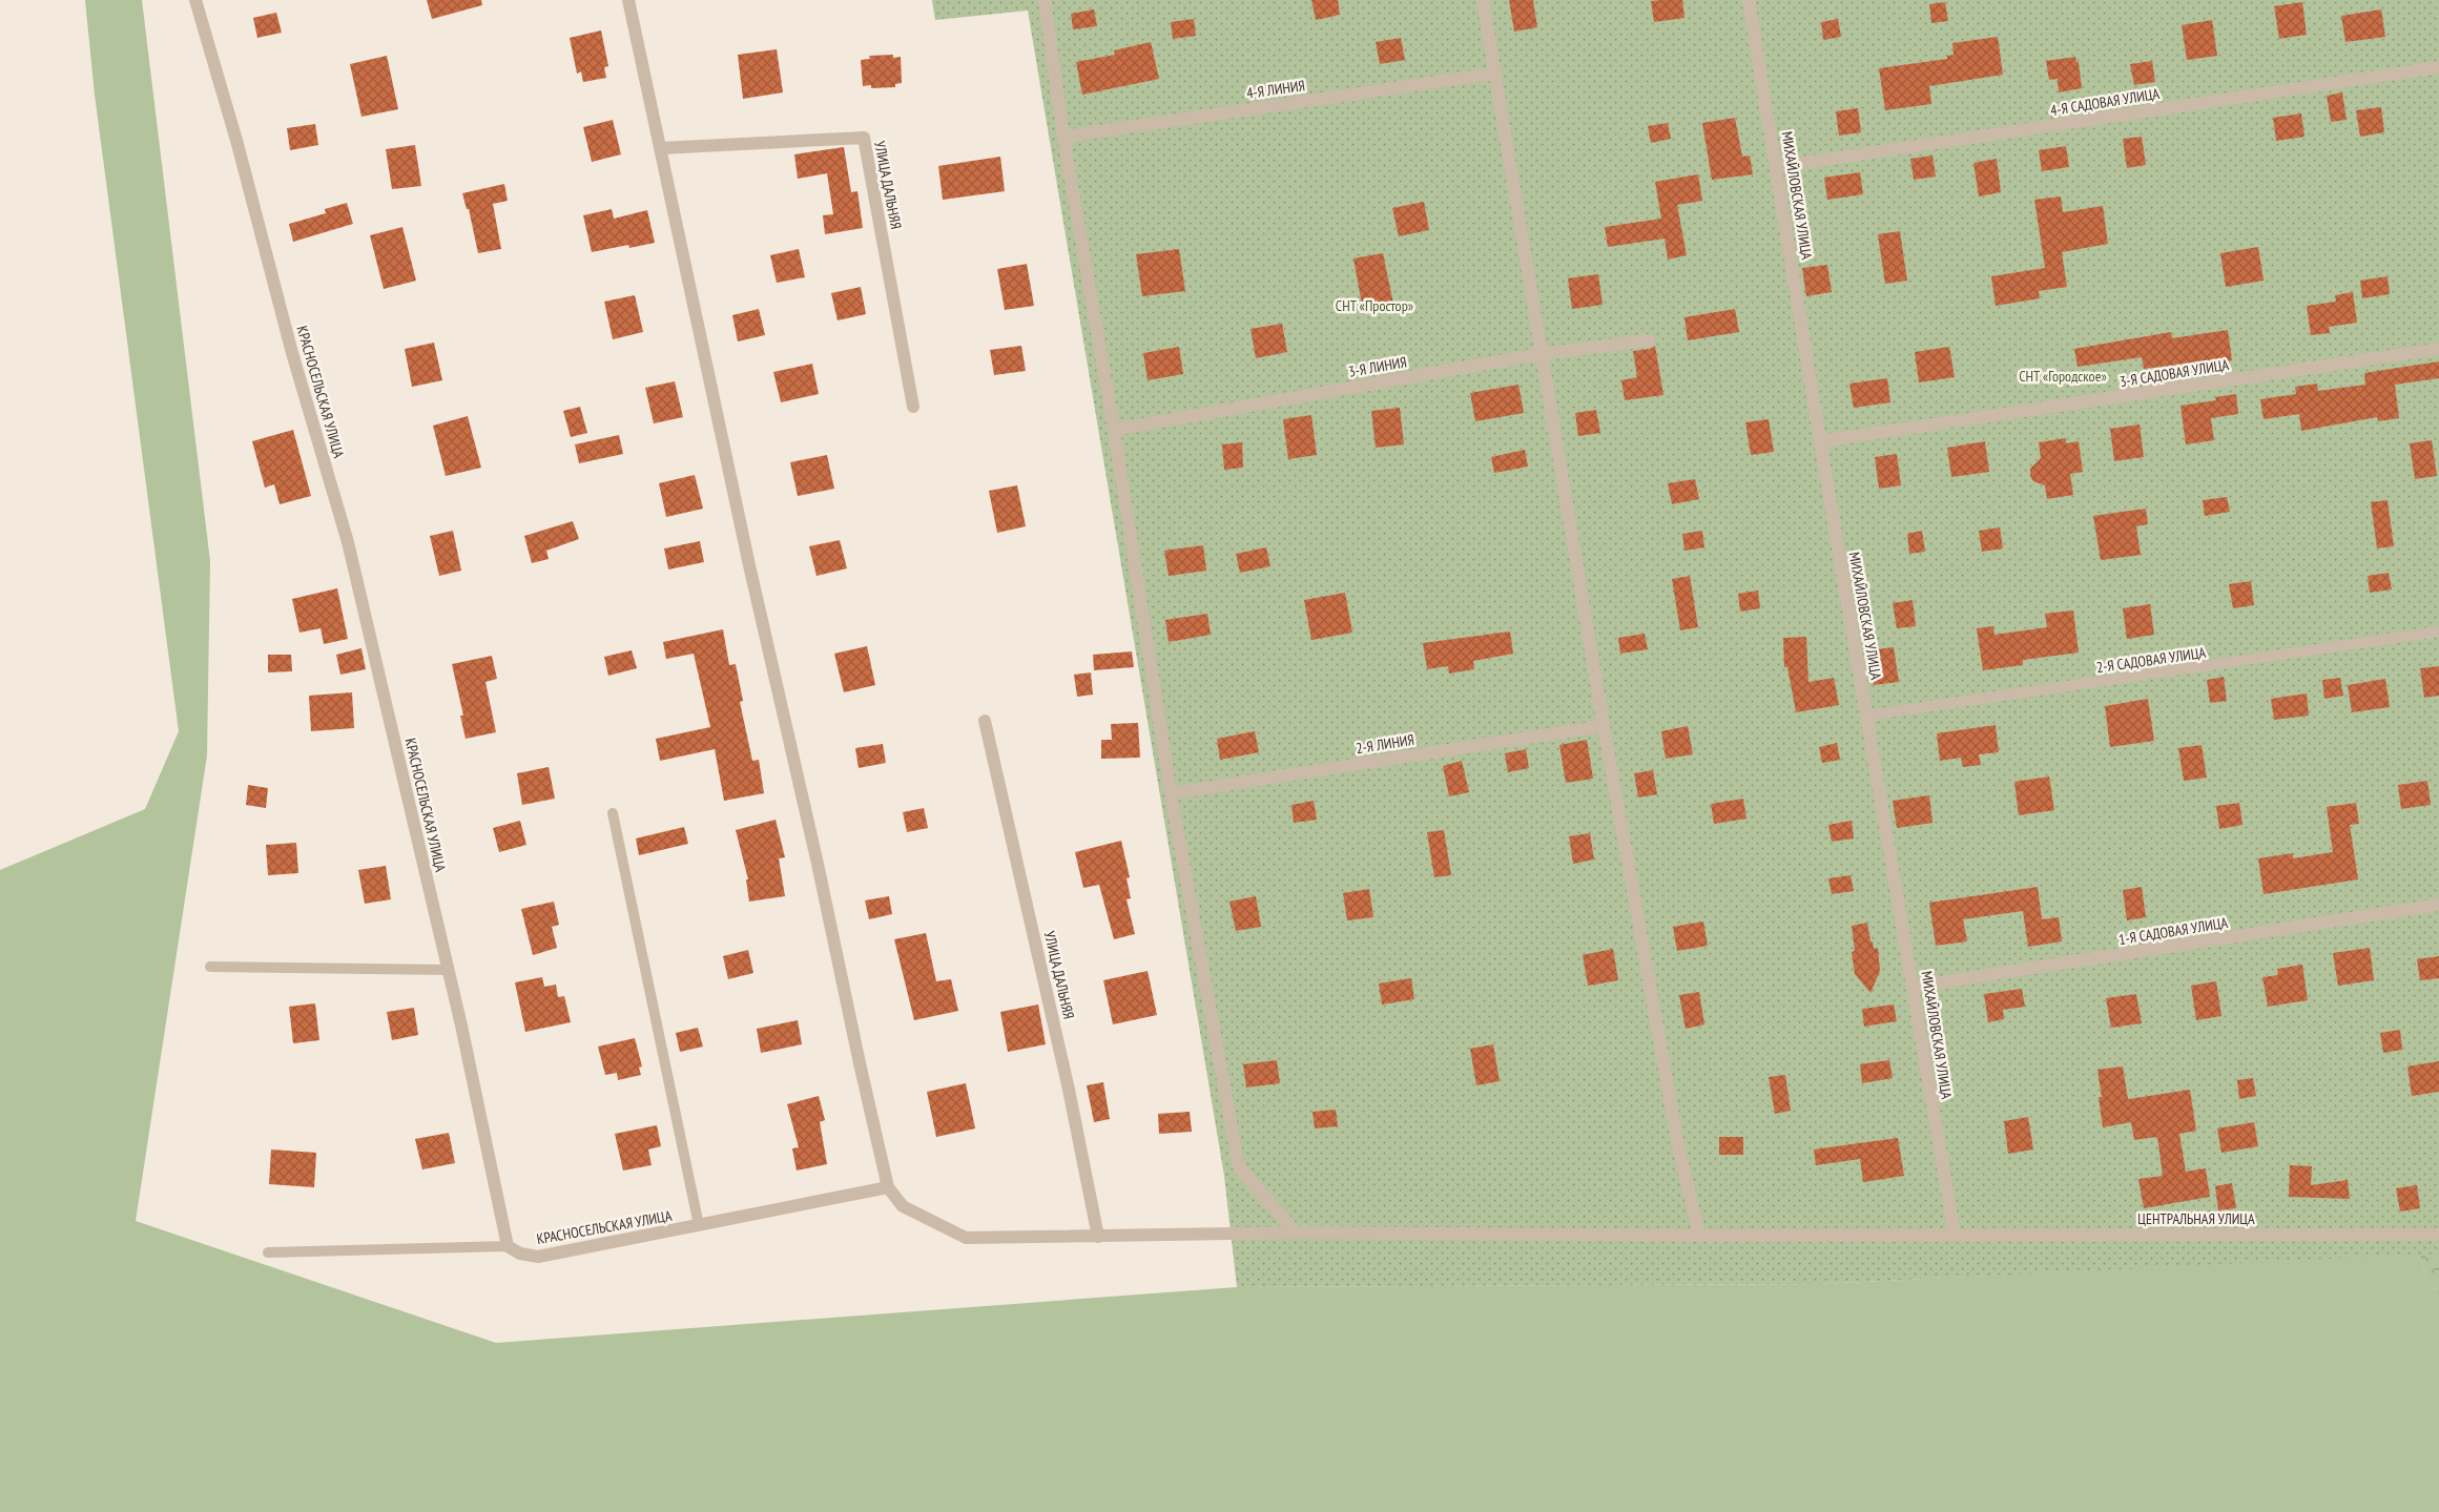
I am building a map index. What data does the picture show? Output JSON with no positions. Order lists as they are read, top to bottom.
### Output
{
  "streets": {
    "street": [
      "4-Я ЛИНИЯ",
      "4-Я САДОВАЯ УЛИЦА",
      "УЛИЦА ДАЛЬНЯЯ",
      "МИХАЙЛОВСКАЯ УЛИЦА",
      "3-Я ЛИНИЯ",
      "3-Я САДОВАЯ УЛИЦА",
      "КРАСНОСЕЛЬСКАЯ УЛИЦА",
      "2-Я ЛИНИЯ",
      "1-Я САДОВАЯ УЛИЦА",
      "ЦЕНТРАЛЬНАЯ УЛИЦА"
    ],
    "lane": ["2-Я САДОВАЯ УЛИЦА"]
  },
  "crossings": [
    ["4-Я САДОВАЯ УЛИЦА", "МИХАЙЛОВСКАЯ УЛИЦА"],
    ["УЛИЦА ДАЛЬНЯЯ", "ЦЕНТРАЛЬНАЯ УЛИЦА"],
    ["МИХАЙЛОВСКАЯ УЛИЦА", "3-Я САДОВАЯ УЛИЦА"],
    ["МИХАЙЛОВСКАЯ УЛИЦА", "2-Я САДОВАЯ УЛИЦА"],
    ["МИХАЙЛОВСКАЯ УЛИЦА", "1-Я САДОВАЯ УЛИЦА"],
    ["МИХАЙЛОВСКАЯ УЛИЦА", "ЦЕНТРАЛЬНАЯ УЛИЦА"],
    ["КРАСНОСЕЛЬСКАЯ УЛИЦА", "ЦЕНТРАЛЬНАЯ УЛИЦА"]
  ],
  "parks": ["СНТ «Простор»", "СНТ «Городское»"]
}
